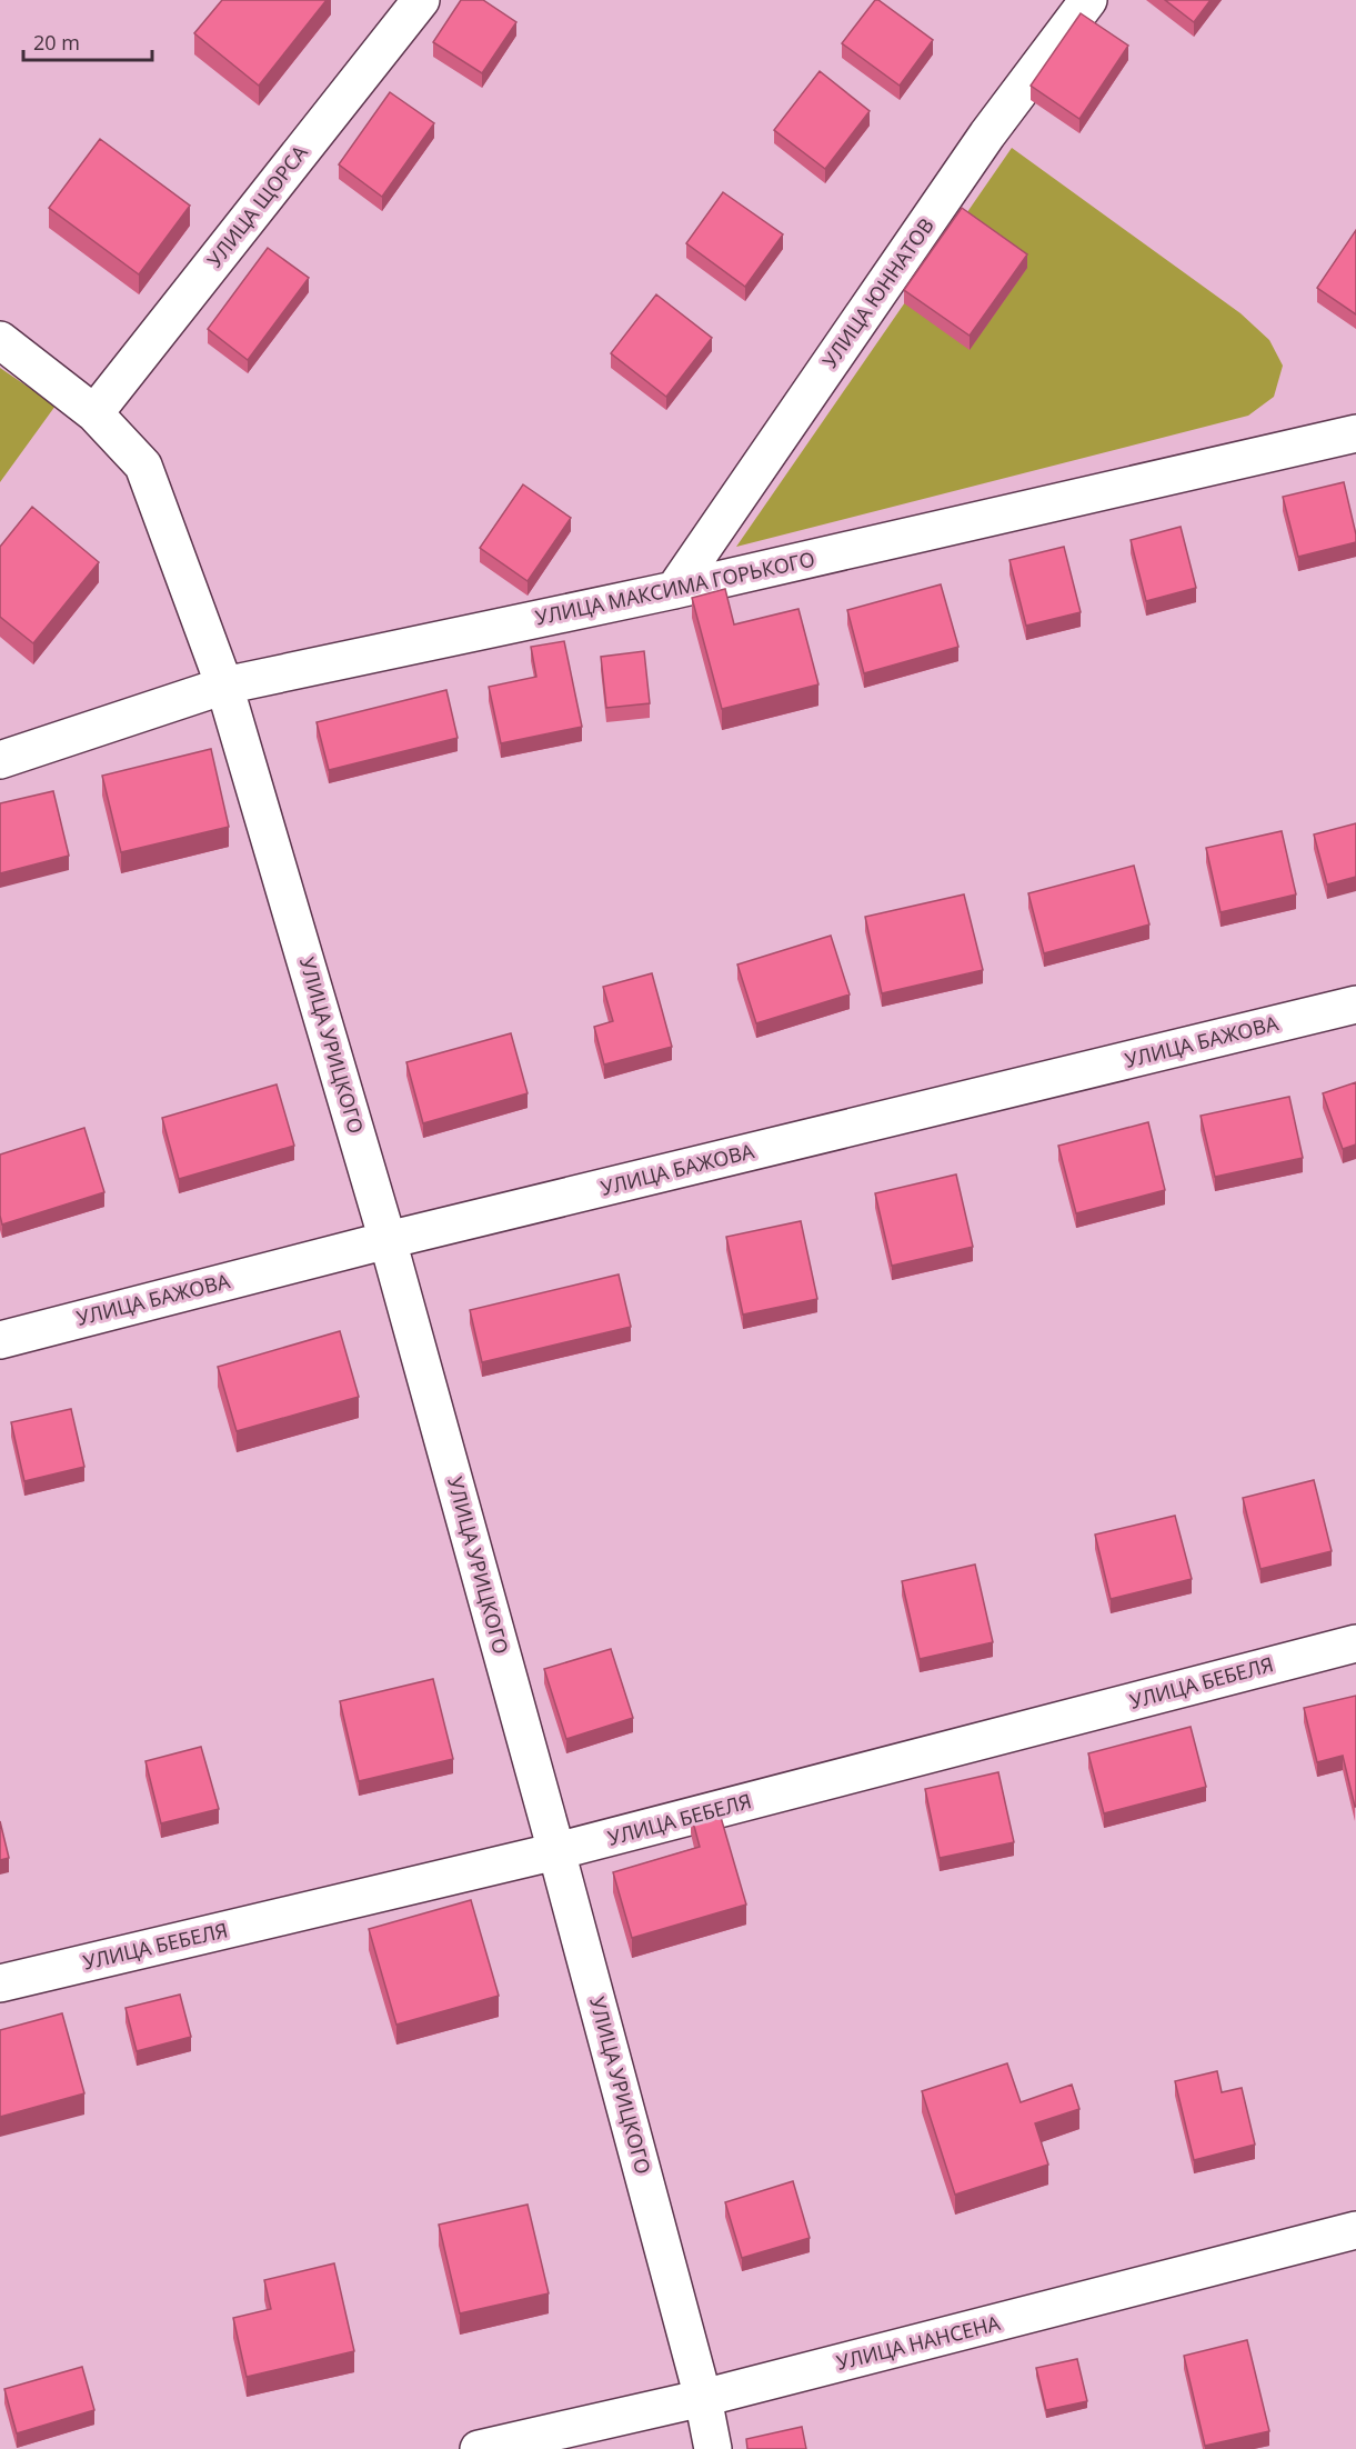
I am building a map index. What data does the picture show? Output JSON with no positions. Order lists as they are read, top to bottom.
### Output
{
  "streets": {
    "street": [
      "УЛИЦА ЩОРСА",
      "УЛИЦА ЮННАТОВ",
      "УЛИЦА МАКСИМА ГОРЬКОГО",
      "УЛИЦА БАЖОВА",
      "УЛИЦА УРИЦКОГО",
      "УЛИЦА БЕБЕЛЯ",
      "УЛИЦА НАНСЕНА"
    ]
  },
  "crossings": [
    ["УЛИЦА ЩОРСА", "УЛИЦА УРИЦКОГО"],
    ["УЛИЦА ЮННАТОВ", "УЛИЦА МАКСИМА ГОРЬКОГО"],
    ["УЛИЦА МАКСИМА ГОРЬКОГО", "УЛИЦА УРИЦКОГО"],
    ["УЛИЦА БАЖОВА", "УЛИЦА УРИЦКОГО"],
    ["УЛИЦА УРИЦКОГО", "УЛИЦА БЕБЕЛЯ"],
    ["УЛИЦА УРИЦКОГО", "УЛИЦА НАНСЕНА"]
  ],
  "scale_bar": "20 m"
}
